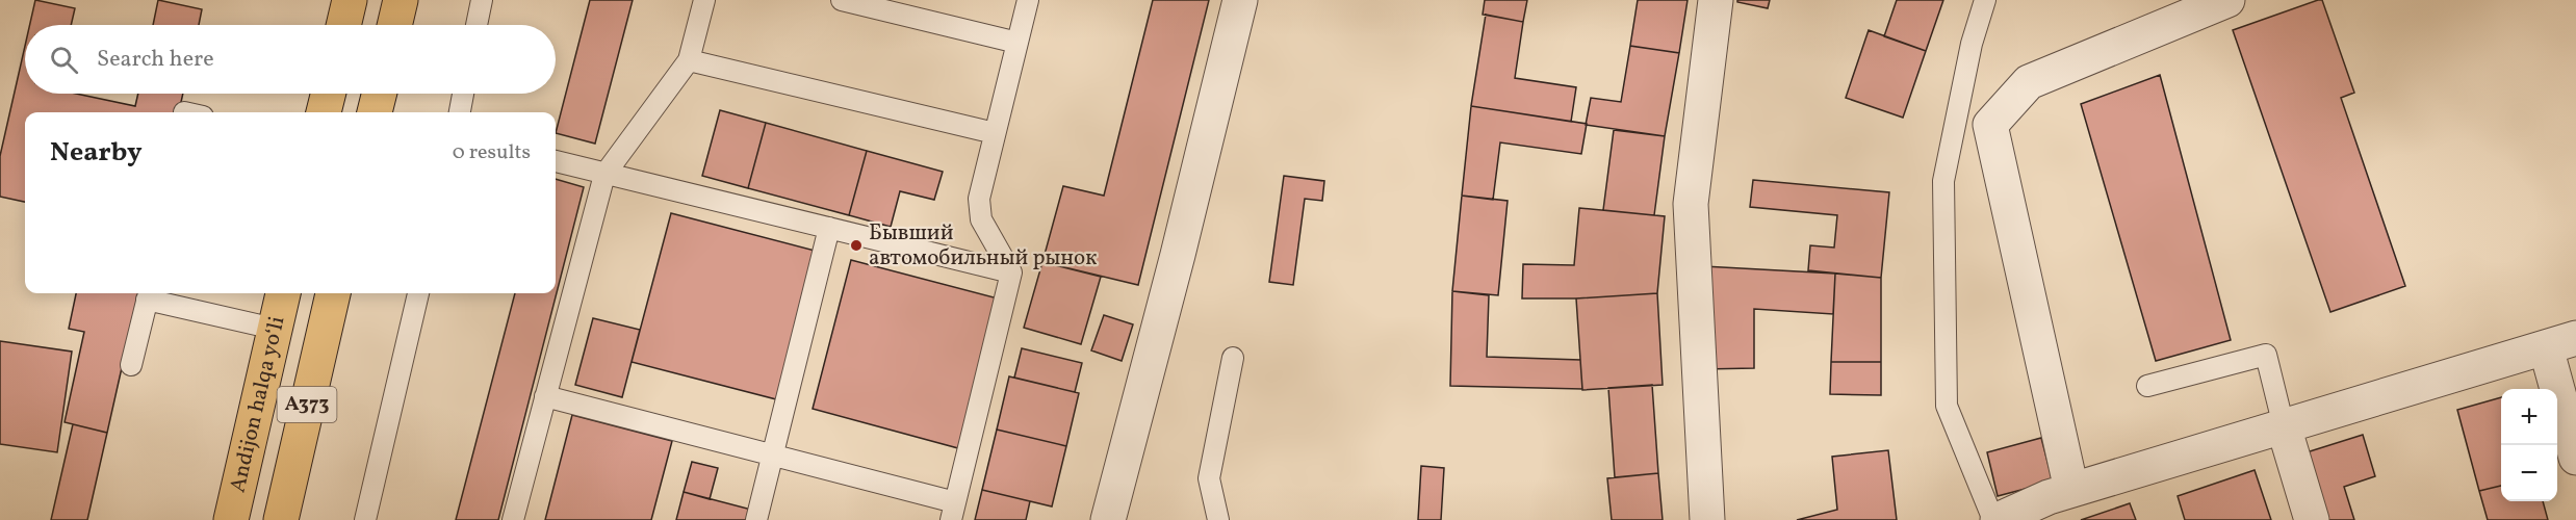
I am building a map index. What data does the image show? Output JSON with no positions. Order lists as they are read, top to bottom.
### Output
{
  "streets": {
    "highway": ["Andijon halqa yo‘li", "A373"]
  },
  "places": ["Бывший автомобильный рынок"],
  "page": {
    "search": "Search here",
    "heading": ["Nearby", "0 results"],
    "map_buttons": ["+", "−"]
  }
}
